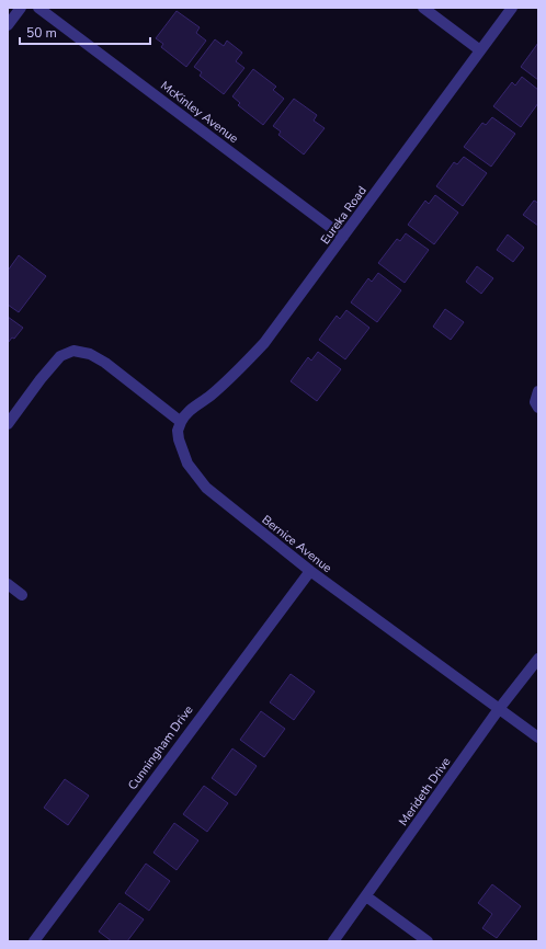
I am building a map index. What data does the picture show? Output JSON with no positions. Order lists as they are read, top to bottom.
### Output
{
  "streets": {
    "street": [
      "McKinley Avenue",
      "Eureka Road",
      "Bernice Avenue",
      "Cunningham Drive",
      "Merideth Drive"
    ]
  },
  "crossings": [
    ["McKinley Avenue", "Eureka Road"],
    ["Eureka Road", "Bernice Avenue"],
    ["Bernice Avenue", "Cunningham Drive"],
    ["Bernice Avenue", "Merideth Drive"]
  ],
  "scale_bar": "50 m"
}
